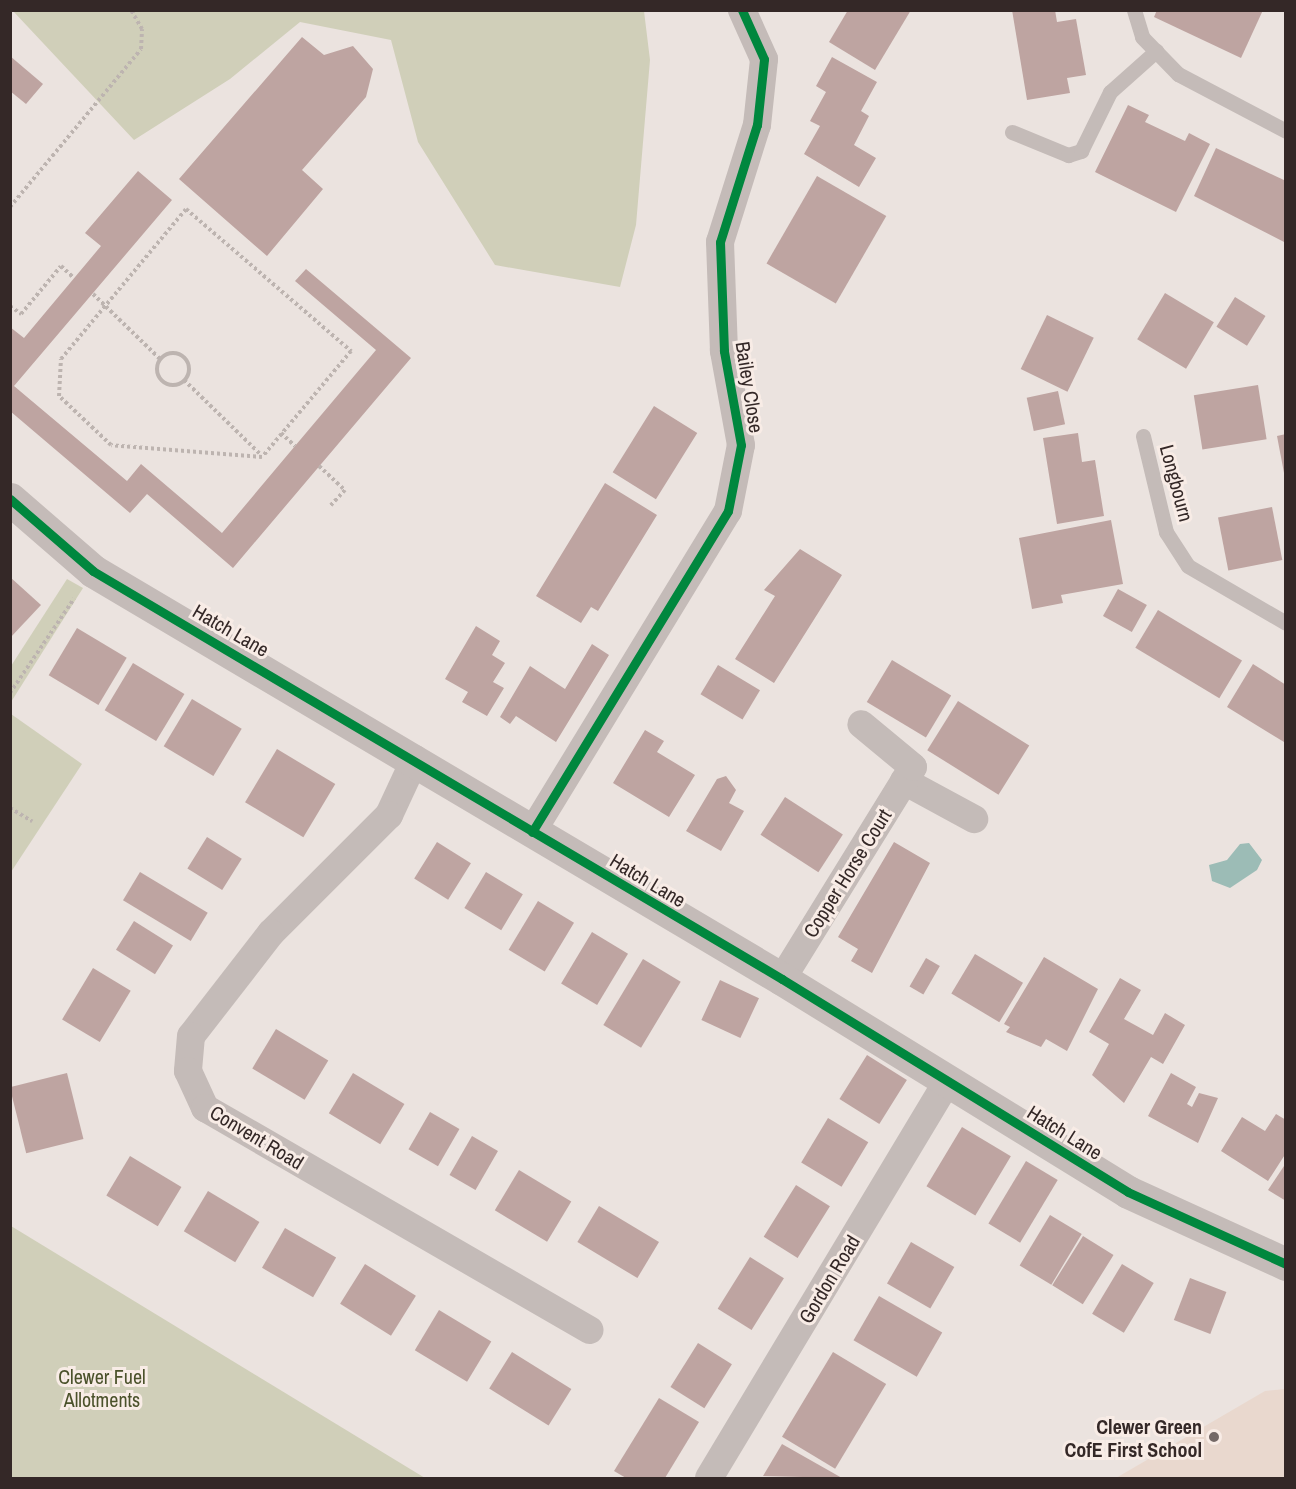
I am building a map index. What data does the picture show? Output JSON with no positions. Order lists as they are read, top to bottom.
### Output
{
  "streets": {
    "street": [
      "Bailey Close",
      "Hatch Lane",
      "Copper Horse Court",
      "Convent Road",
      "Gordon Road"
    ],
    "lane": ["Longbourn"]
  },
  "crossings": [
    ["Bailey Close", "Hatch Lane"],
    ["Hatch Lane", "Copper Horse Court"],
    ["Hatch Lane", "Convent Road"],
    ["Hatch Lane", "Gordon Road"]
  ],
  "parks": ["Clewer Fuel Allotments"],
  "places": ["Clewer Green CofE First School"]
}
